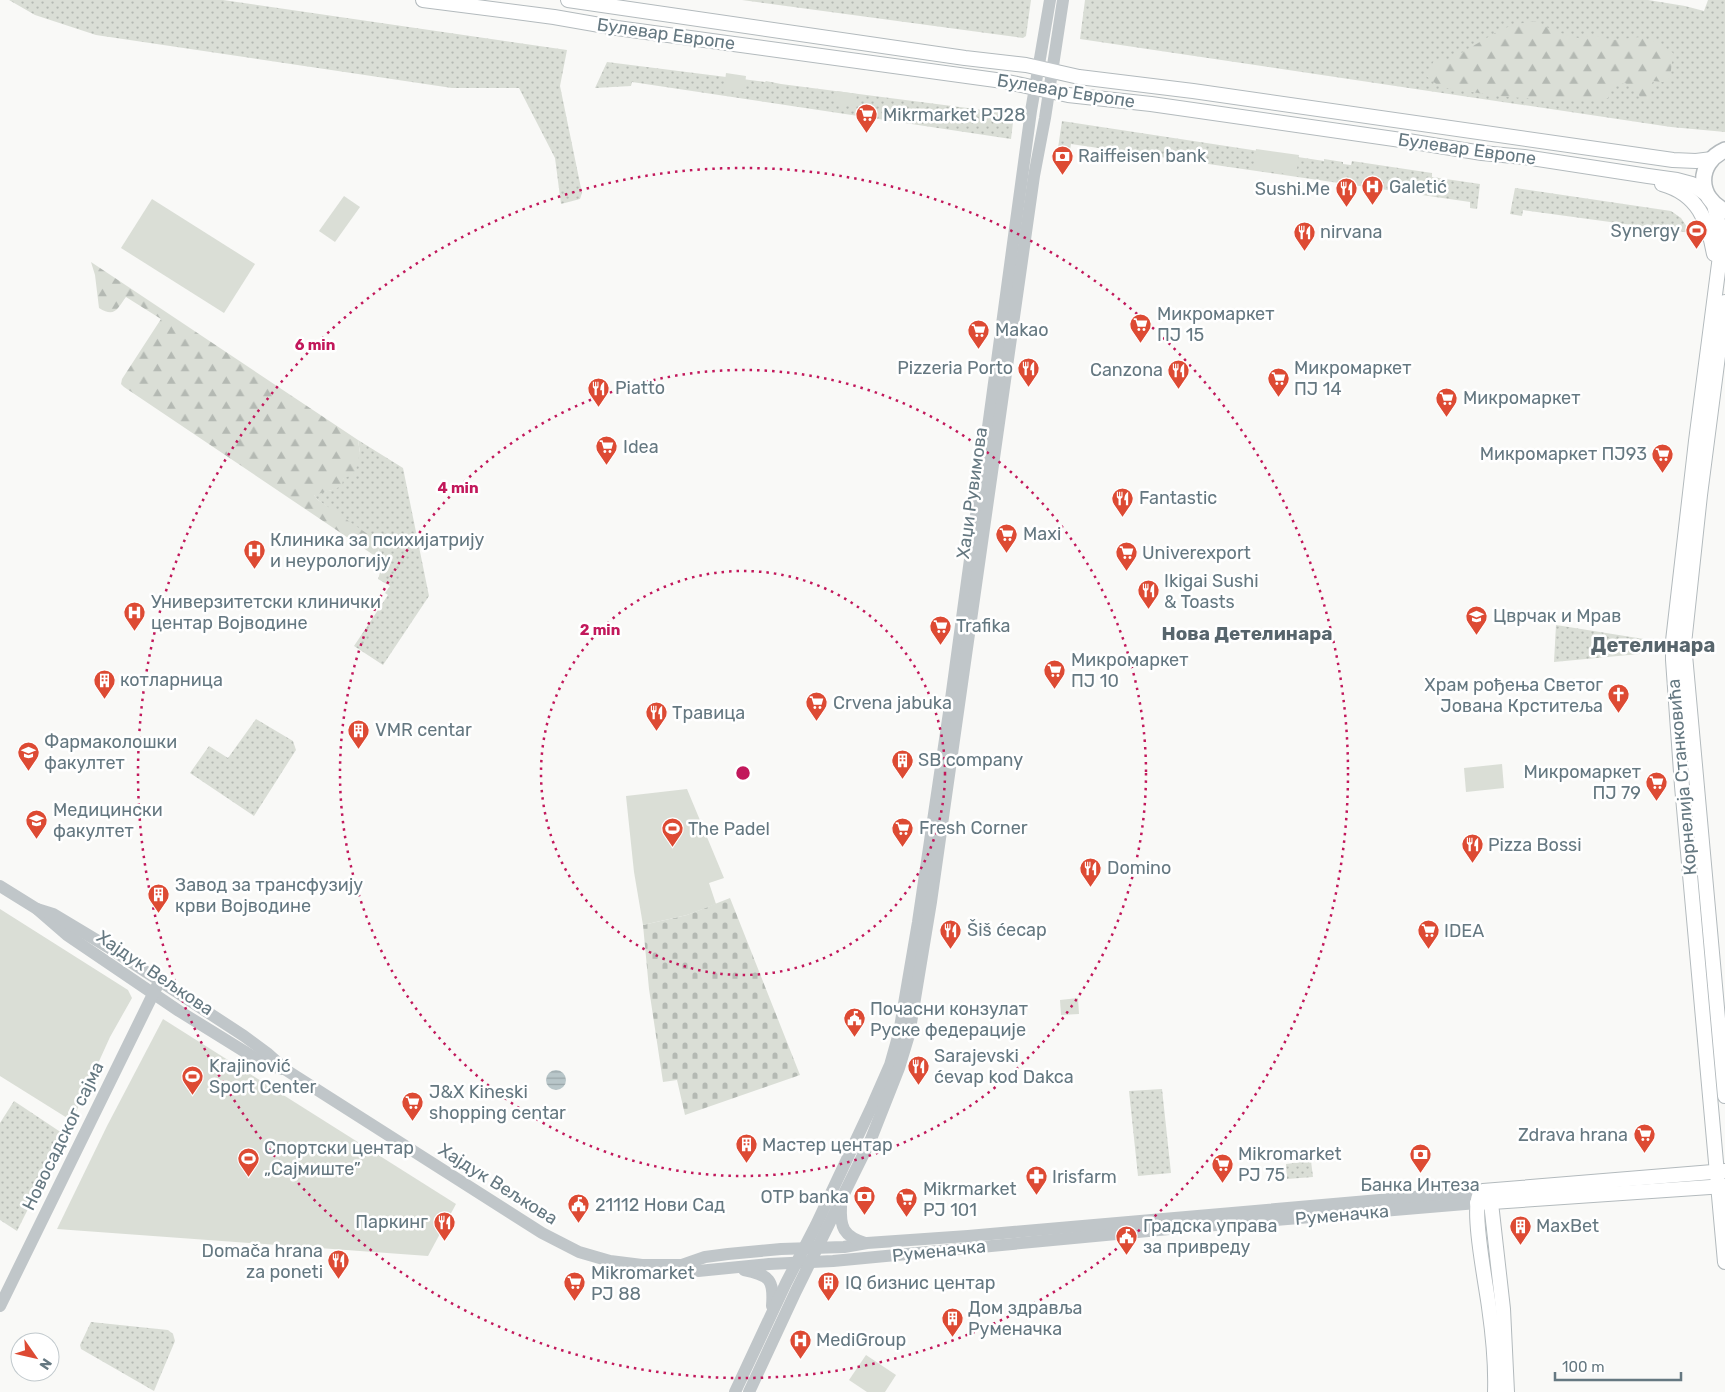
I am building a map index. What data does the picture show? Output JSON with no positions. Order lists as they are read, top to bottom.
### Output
{
  "streets": {
    "main road": ["Булевар Европе", "Корнелија Станковића", "Руменачка"],
    "street": ["Хаџи Рувимова", "Хајдук Вељкова", "Новосадског сајма"]
  },
  "crossings": [
    ["Булевар Европе", "Хаџи Рувимова"],
    ["Булевар Европе", "Корнелија Станковића"],
    ["Корнелија Станковића", "Руменачка"],
    ["Хајдук Вељкова", "Новосадског сајма"],
    ["Хајдук Вељкова", "Руменачка"]
  ],
  "districts": ["Нова Детелинара", "Детелинара"],
  "places": {
    "supermarket": [
      "Mikrmarket PJ28",
      "Микромаркет ПЈ 15",
      "Makao",
      "Микромаркет ПЈ 14",
      "Микромаркет",
      "Idea",
      "Микромаркет ПЈ93",
      "Maxi",
      "Univerexport",
      "Trafika",
      "Микромаркет ПЈ 10",
      "Crvena jabuka",
      "Микромаркет ПЈ 79",
      "Fresh Corner",
      "IDEA",
      "J&X Kineski shopping centar",
      "Zdrava hrana",
      "Mikromarket PJ 75",
      "Mikrmarket PJ 101",
      "Mikromarket PJ 88"
    ],
    "bank": ["Raiffeisen bank", "Банка Интеза", "OTP banka"],
    "hospital": [
      "Galetić",
      "Клиника за психијатрију и неурологију",
      "Универзитетски клинички центар Војводине",
      "MediGroup"
    ],
    "restaurant": [
      "Sushi.Me",
      "nirvana",
      "Pizzeria Porto",
      "Canzona",
      "Piatto",
      "Fantastic",
      "Ikigai Sushi & Toasts",
      "Травица",
      "Pizza Bossi",
      "Domino",
      "Šiš ćecap",
      "Sarajevski ćevap kod Dakca",
      "Паркинг",
      "Domača hrana za poneti"
    ],
    "sports": [
      "Synergy",
      "The Padel",
      "Krajinović Sport Center",
      "Спортски центар „Сајмиште”"
    ],
    "school or university": ["Цврчак и Мрав", "Фармаколошки факултет", "Медицински факултет"],
    "building": [
      "котларница",
      "VMR centar",
      "SB company",
      "Завод за трансфузију крви Војводине",
      "Мастер центар",
      "MaxBet",
      "IQ бизнис центар",
      "Дом здравља Руменачка"
    ],
    "church": ["Храм рођења Светог Јована Крститеља"],
    "public building": ["Почасни конзулат Руске федерације", "21112 Нови Сад", "Градска управа за привреду"],
    "pharmacy": ["Irisfarm"]
  },
  "scale_bar": "100 m",
  "north": "bottom right",
  "rings": ["6 min", "4 min", "2 min"]
}
